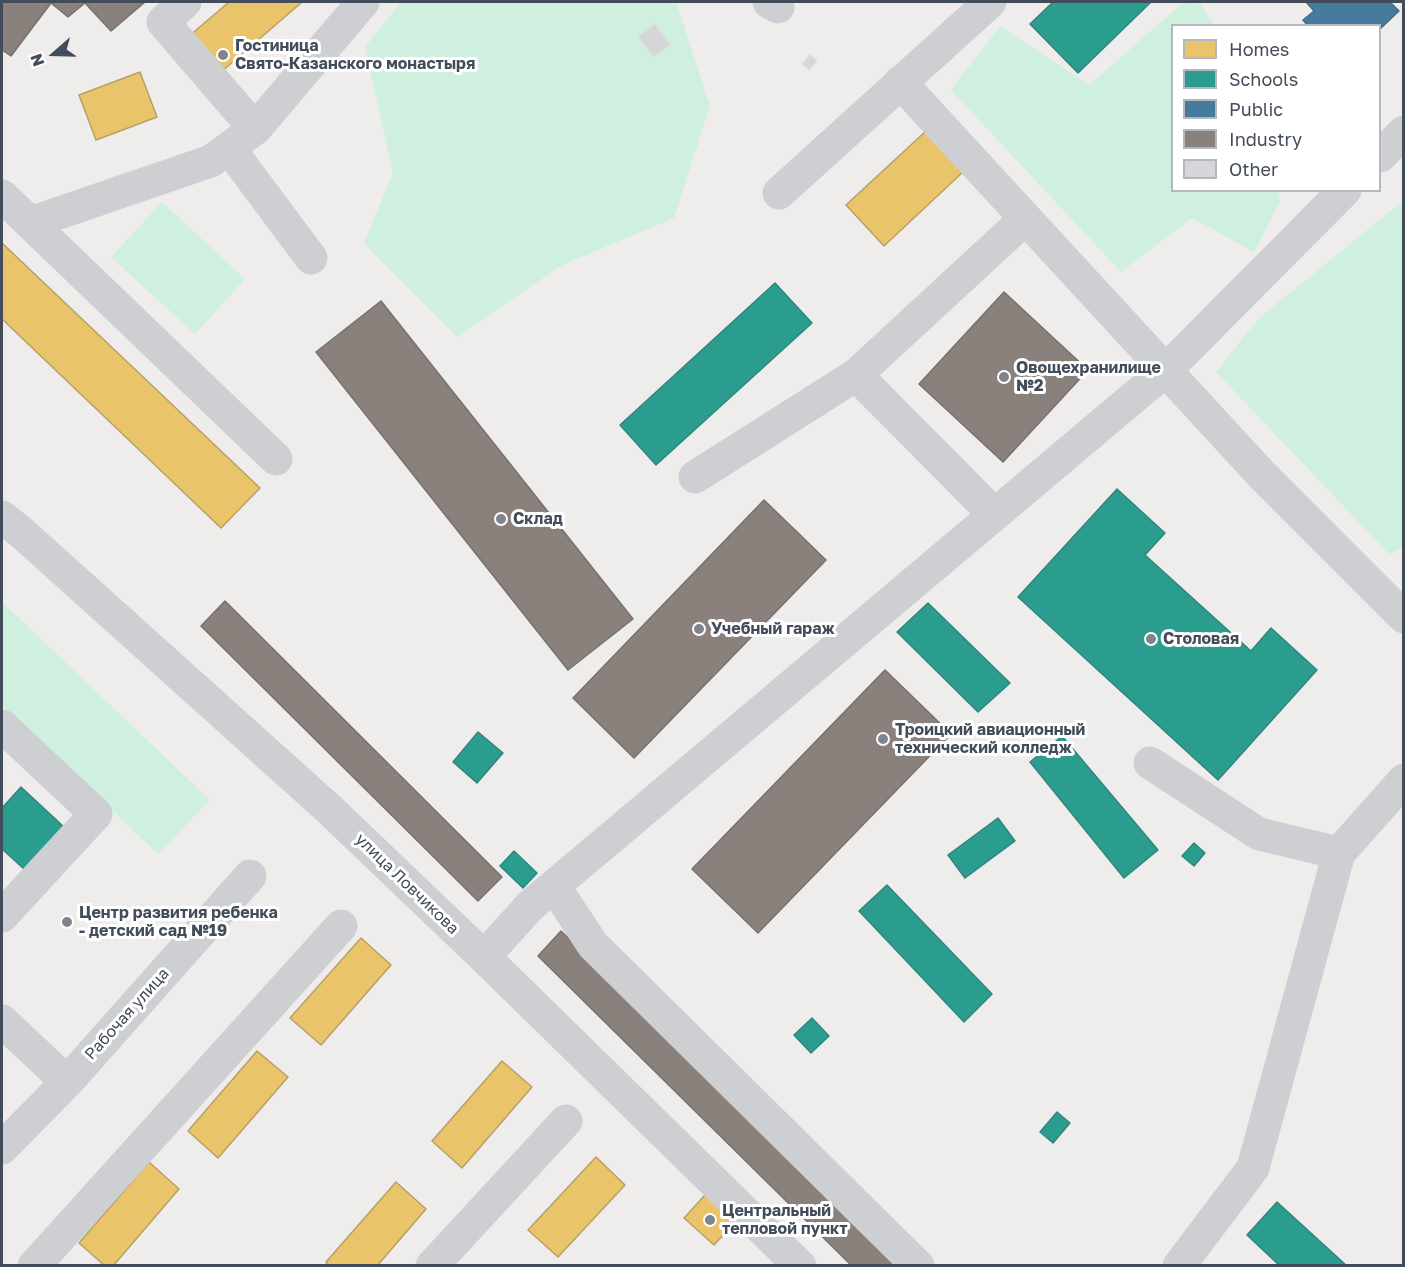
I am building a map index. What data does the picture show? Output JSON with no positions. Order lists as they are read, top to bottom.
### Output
{
  "streets": {
    "street": ["улица Ловчикова", "Рабочая улица"]
  },
  "places": [
    "Гостиница Свято-Казанского монастыря",
    "Овощехранилище №2",
    "Склад",
    "Учебный гараж",
    "Столовая",
    "Троицкий авиационный технический колледж",
    "Центр развития ребенка - детский сад №19",
    "Центральный тепловой пункт"
  ],
  "legend": [
    "Homes",
    "Schools",
    "Public",
    "Industry",
    "Other"
  ],
  "north": "left"
}
